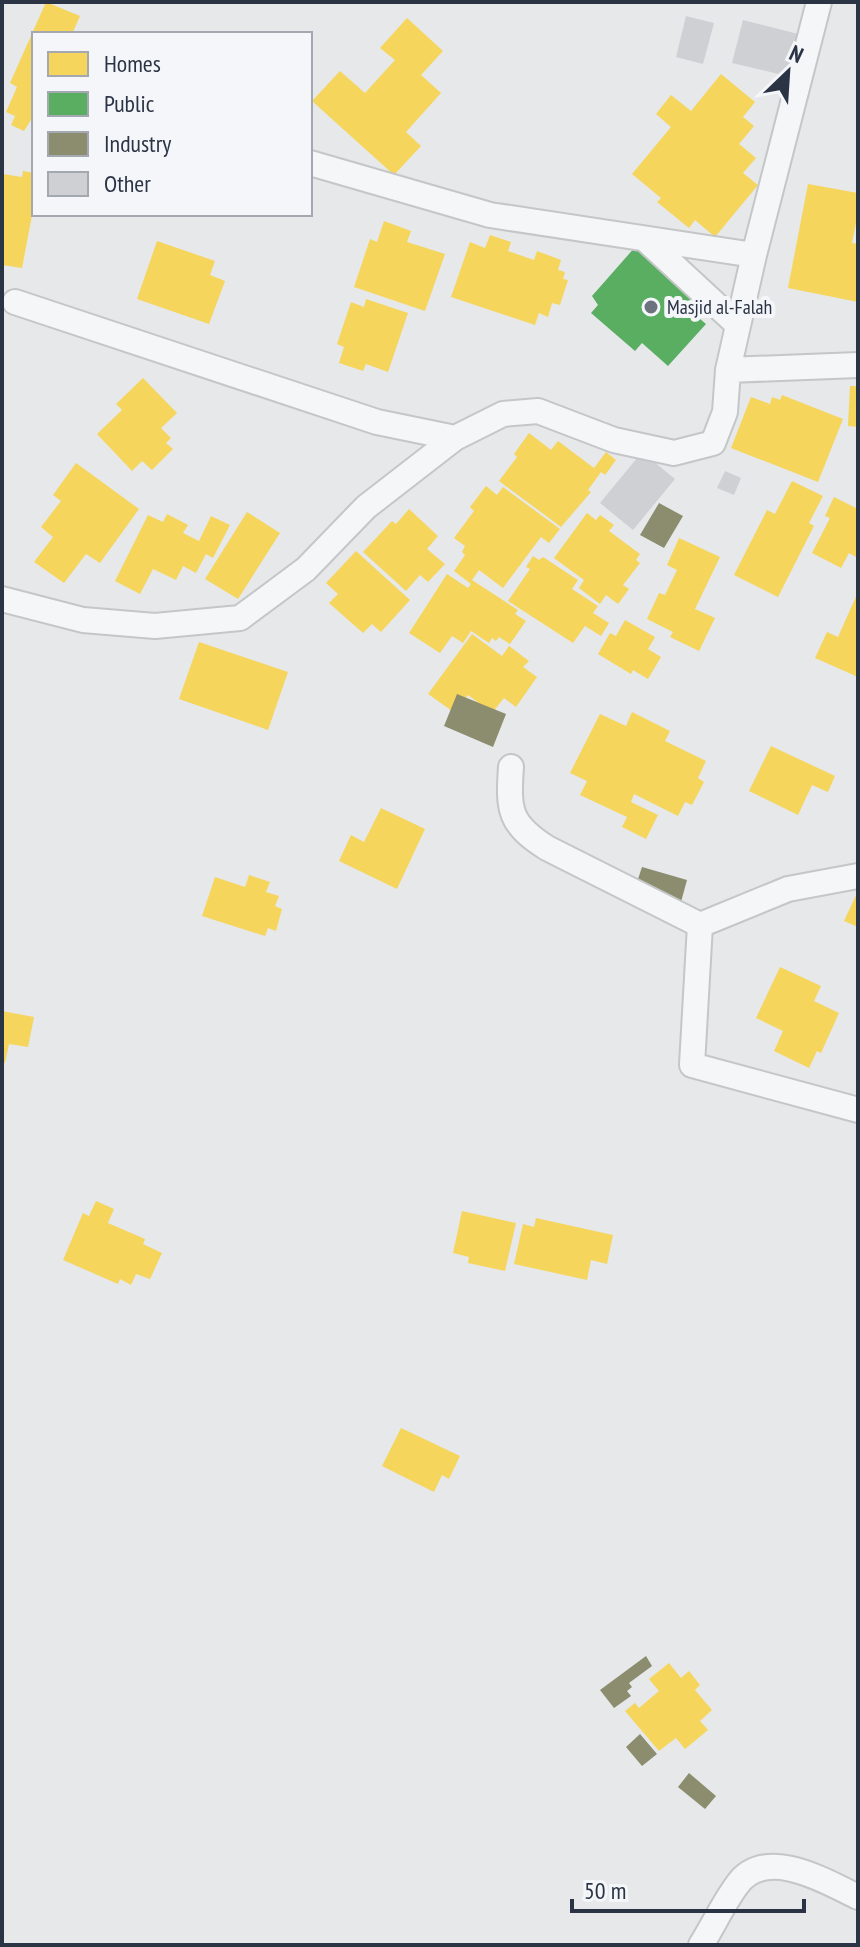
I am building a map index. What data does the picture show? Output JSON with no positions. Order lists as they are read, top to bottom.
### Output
{
  "places": ["Masjid al-Falah"],
  "legend": [
    "Homes",
    "Public",
    "Industry",
    "Other"
  ],
  "scale_bar": "50 m",
  "north": "top right"
}
